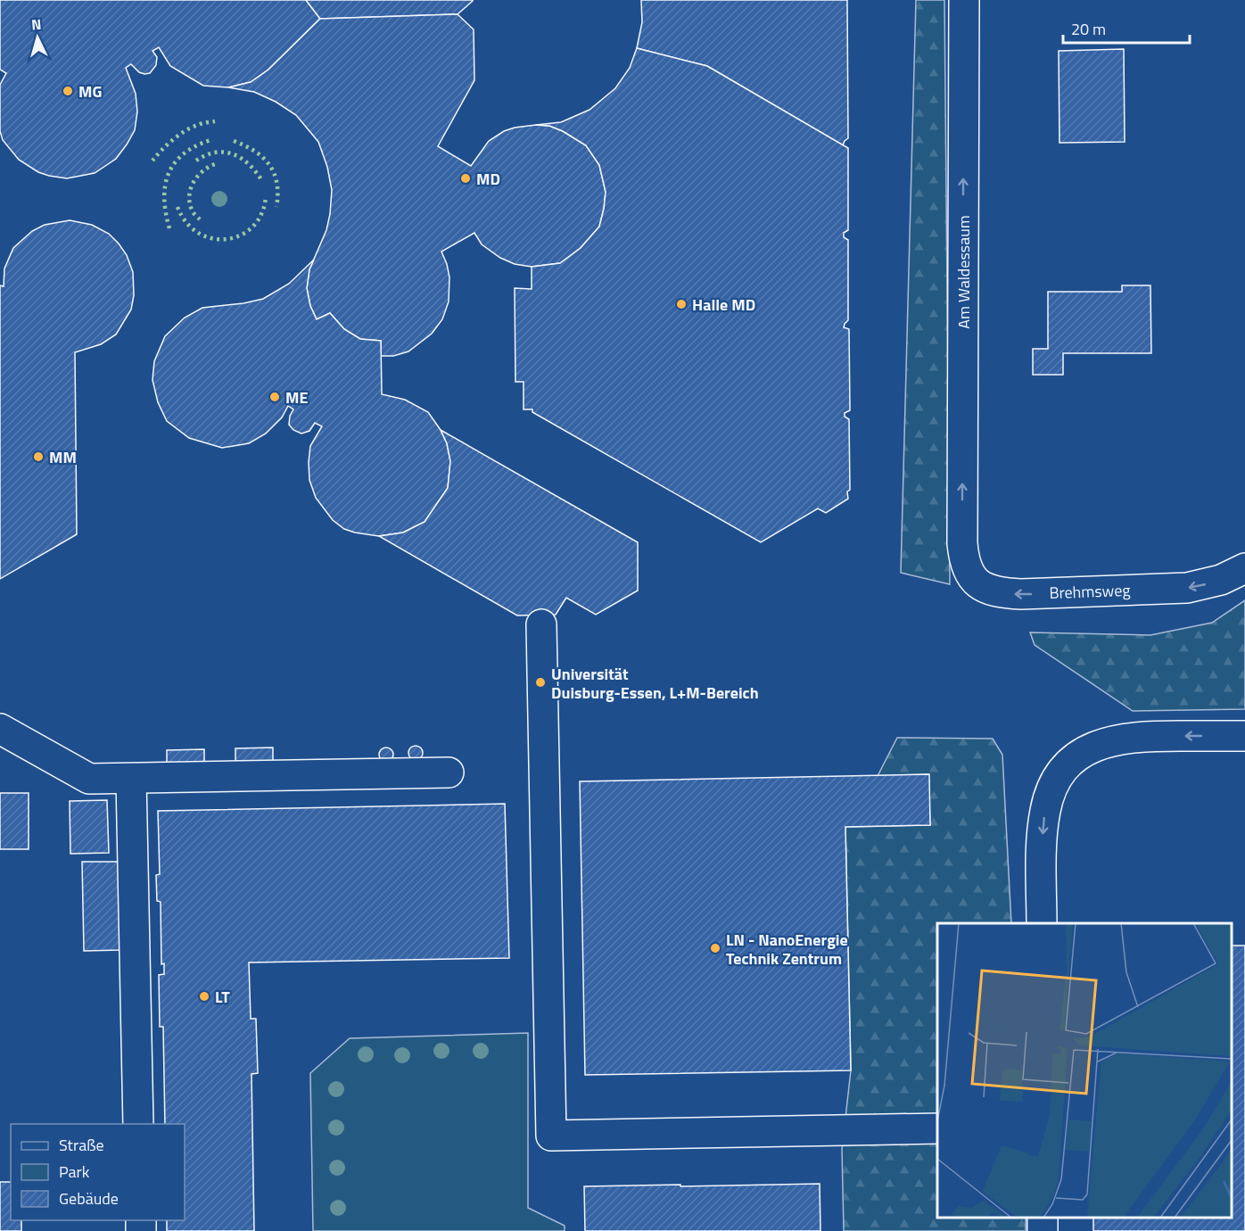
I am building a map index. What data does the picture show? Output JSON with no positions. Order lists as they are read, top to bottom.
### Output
{
  "streets": {
    "street": ["Am Waldessaum", "Brehmsweg"]
  },
  "crossings": [
    ["Am Waldessaum", "Brehmsweg"]
  ],
  "one_way": ["Am Waldessaum", "Brehmsweg"],
  "places": [
    "MG",
    "MD",
    "Halle MD",
    "ME",
    "MM",
    "Universität Duisburg-Essen, L+M-Bereich",
    "LN - NanoEnergie Technik Zentrum",
    "LT"
  ],
  "legend": ["Straße", "Park", "Gebäude"],
  "scale_bar": "20 m",
  "north": "top"
}
